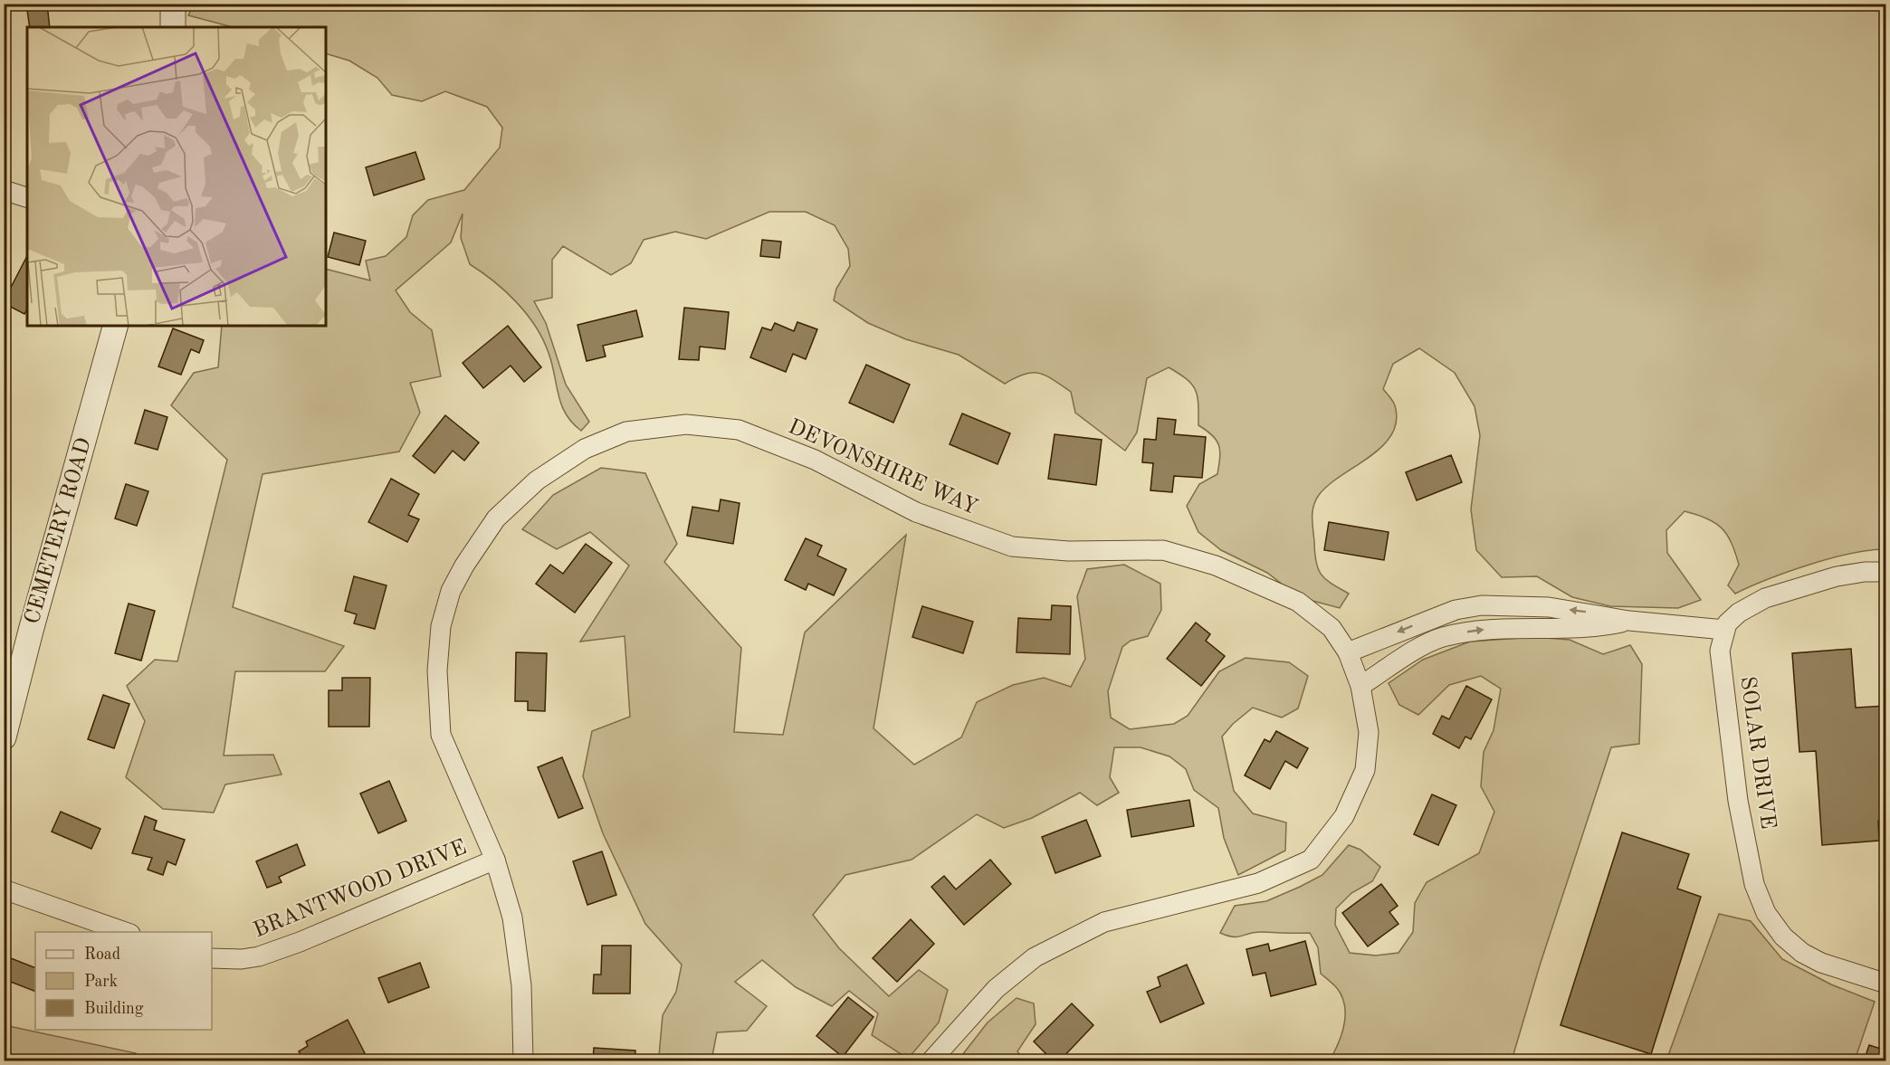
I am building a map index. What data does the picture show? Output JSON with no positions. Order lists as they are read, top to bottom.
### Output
{
  "streets": {
    "street": [
      "DEVONSHIRE WAY",
      "CEMETERY ROAD",
      "SOLAR DRIVE",
      "BRANTWOOD DRIVE"
    ]
  },
  "crossings": [
    ["DEVONSHIRE WAY", "BRANTWOOD DRIVE"]
  ],
  "legend": ["Road", "Park", "Building"]
}
